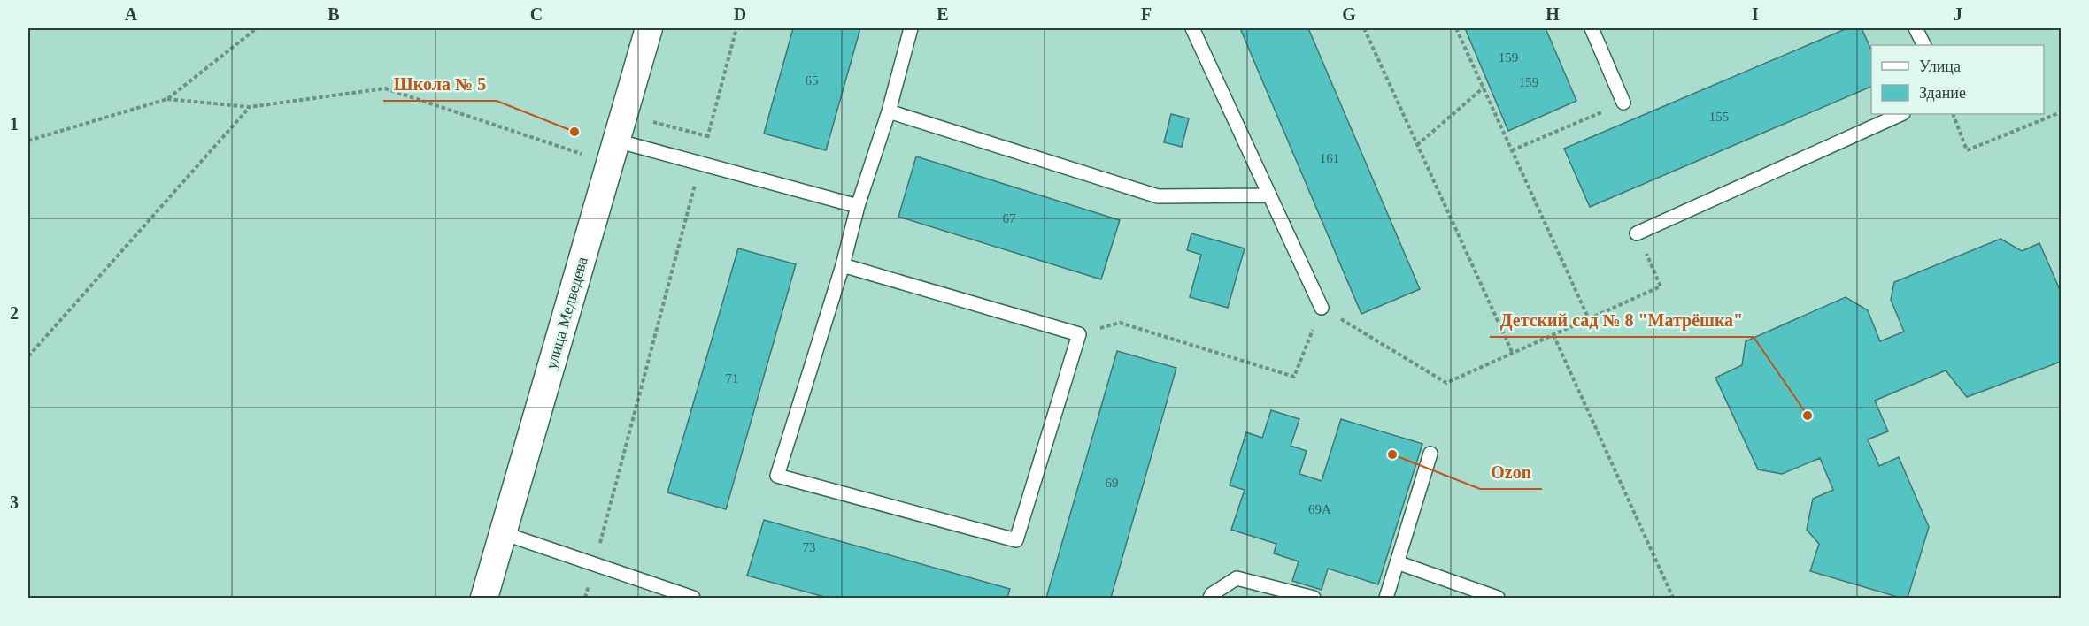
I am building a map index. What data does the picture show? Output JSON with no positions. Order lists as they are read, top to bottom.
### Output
{
  "streets": {
    "street": ["улица Медведева"]
  },
  "places": ["Школа № 5", "Детский сад № 8 \"Матрёшка\"", "Ozon"],
  "house_numbers": [
    "159",
    "65",
    "159",
    "155",
    "161",
    "67",
    "71",
    "69",
    "69А",
    "73"
  ],
  "legend": ["Улица", "Здание"],
  "grid": {
    "columns": [
      "A",
      "B",
      "C",
      "D",
      "E",
      "F",
      "G",
      "H",
      "I",
      "J"
    ],
    "rows": ["1", "2", "3"]
  }
}
